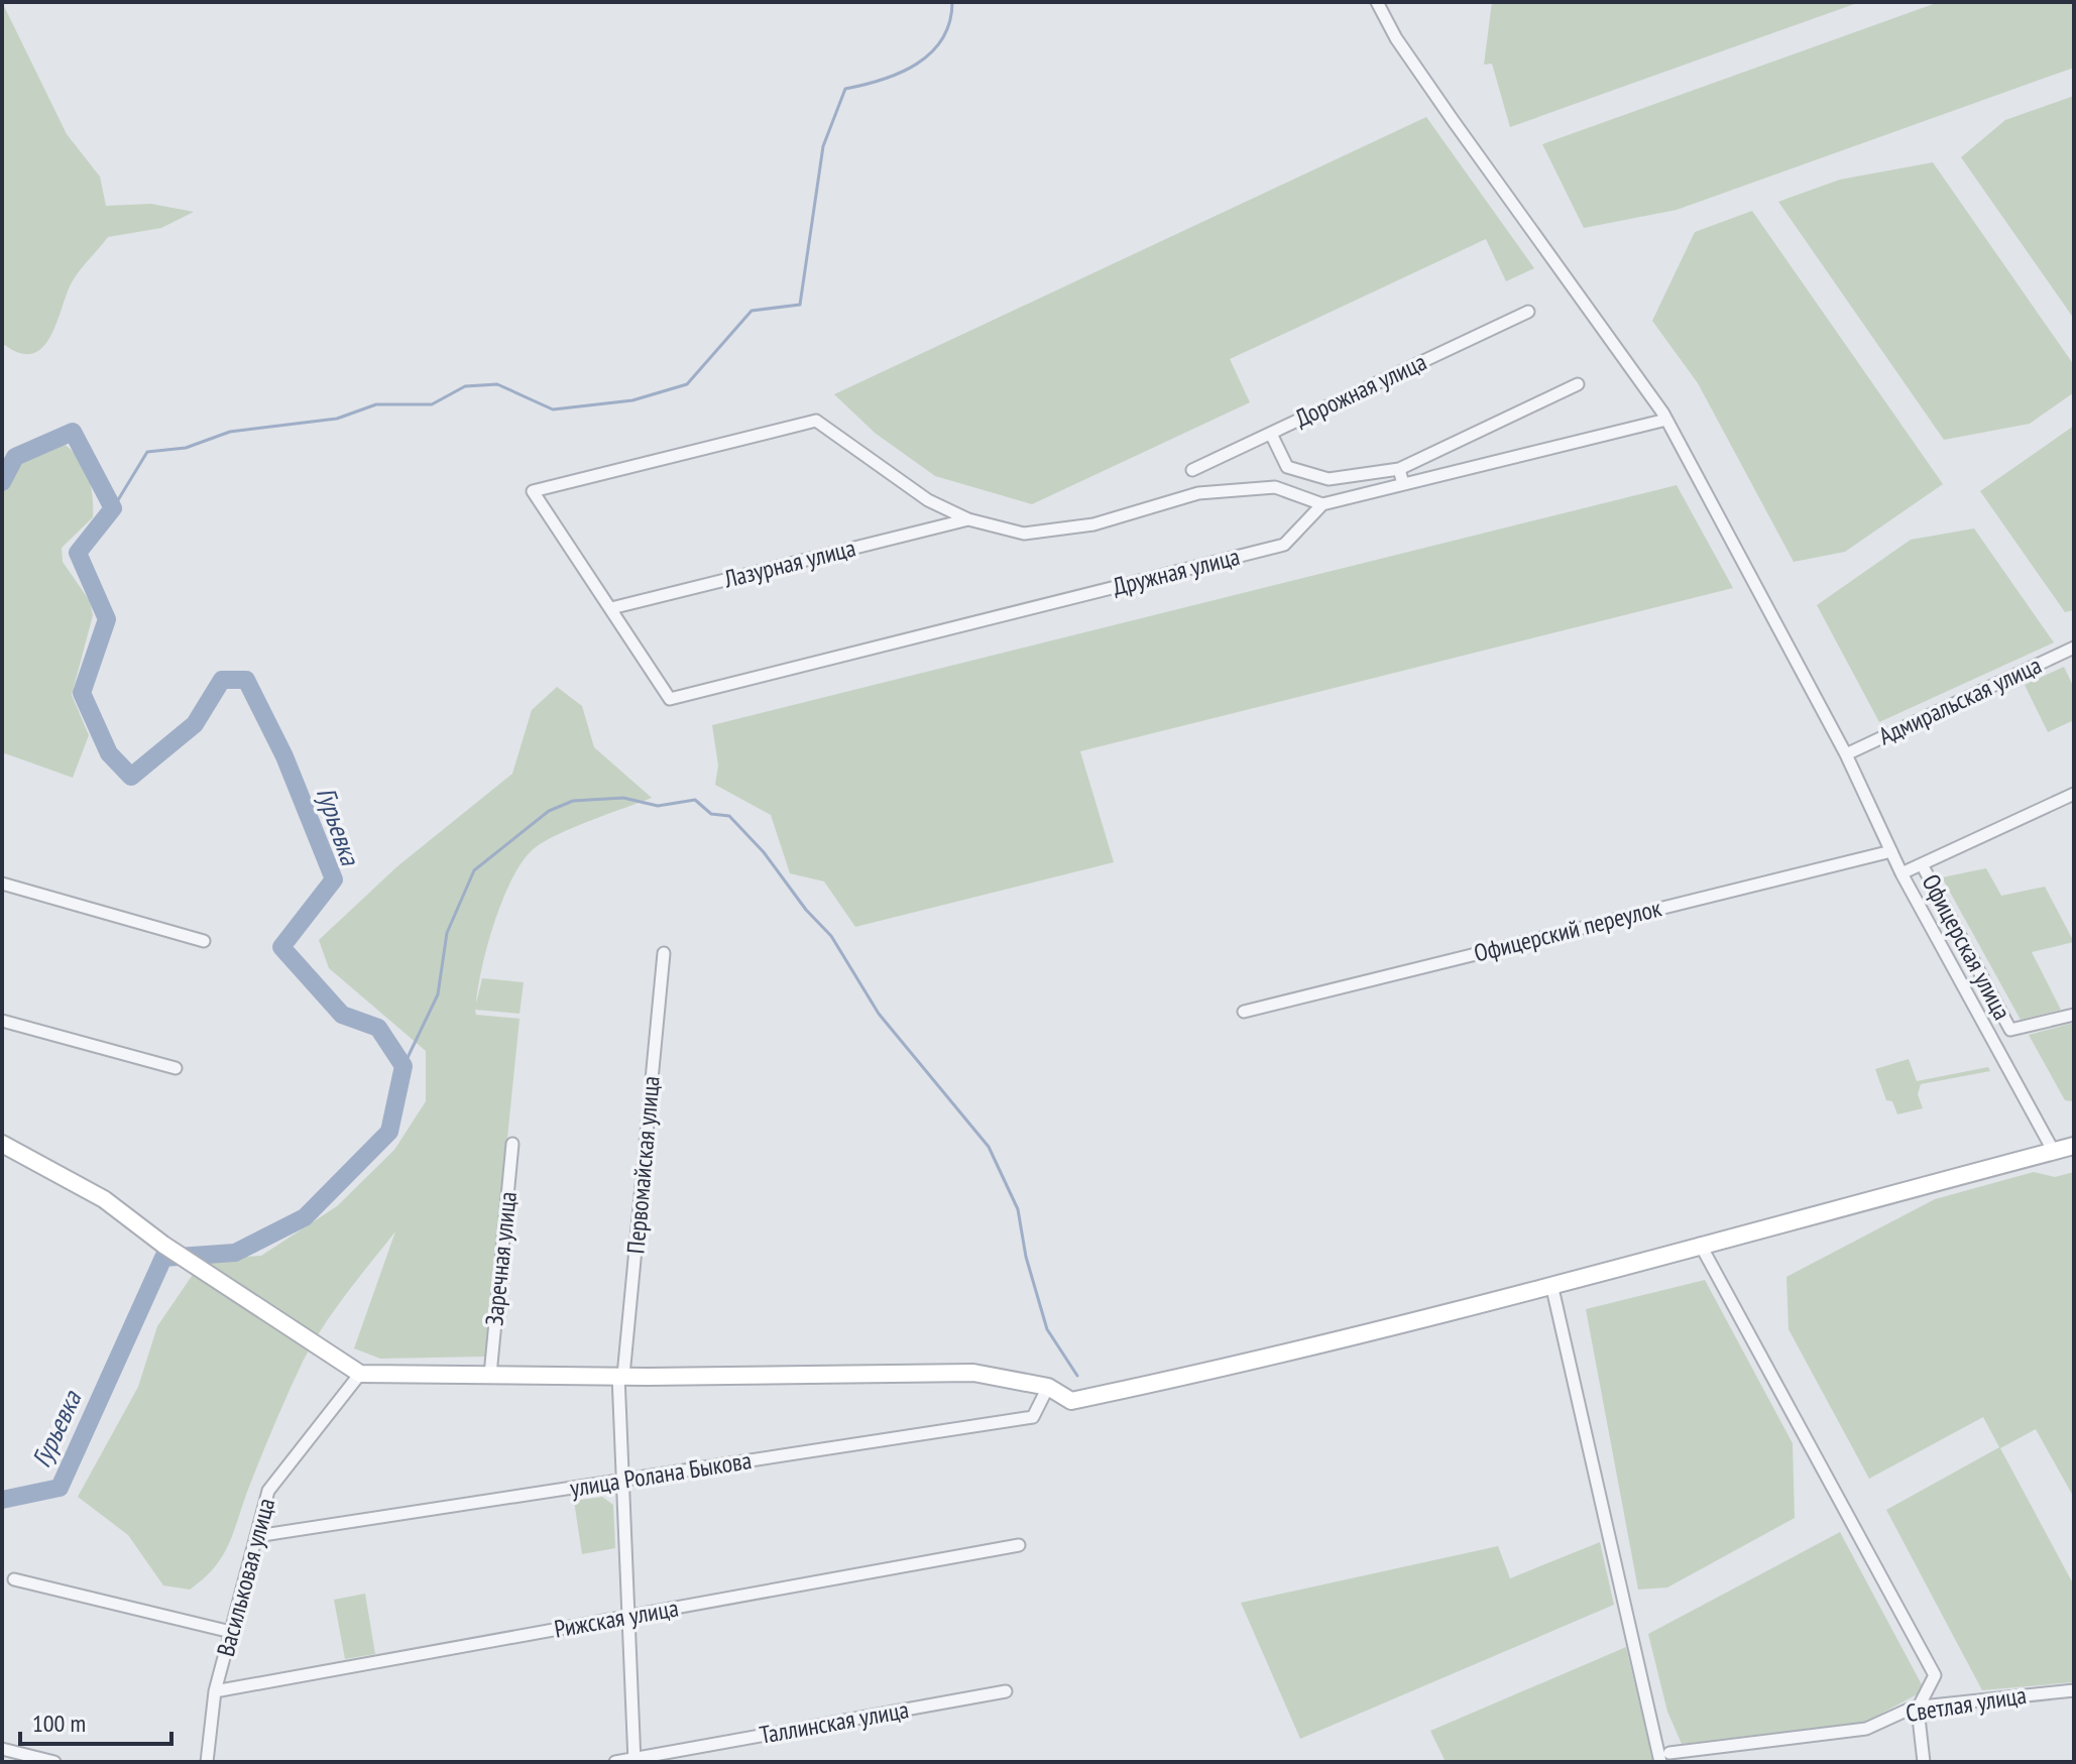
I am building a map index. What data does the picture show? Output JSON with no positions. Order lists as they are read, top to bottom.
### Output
{
  "streets": {
    "street": [
      "Дорожная улица",
      "Лазурная улица",
      "Дружная улица",
      "Адмиральская улица",
      "Офицерский переулок",
      "Офицерская улица",
      "Первомайская улица",
      "Заречная улица",
      "улица Ролана Быкова",
      "Васильковая улица",
      "Рижская улица",
      "Светлая улица",
      "Таллинская улица"
    ]
  },
  "crossings": [
    ["Лазурная улица", "Дружная улица"],
    ["Первомайская улица", "улица Ролана Быкова"],
    ["Первомайская улица", "Рижская улица"],
    ["Первомайская улица", "Таллинская улица"],
    ["улица Ролана Быкова", "Васильковая улица"],
    ["Васильковая улица", "Рижская улица"]
  ],
  "water": ["Гурьевка"],
  "scale_bar": "100 m"
}
